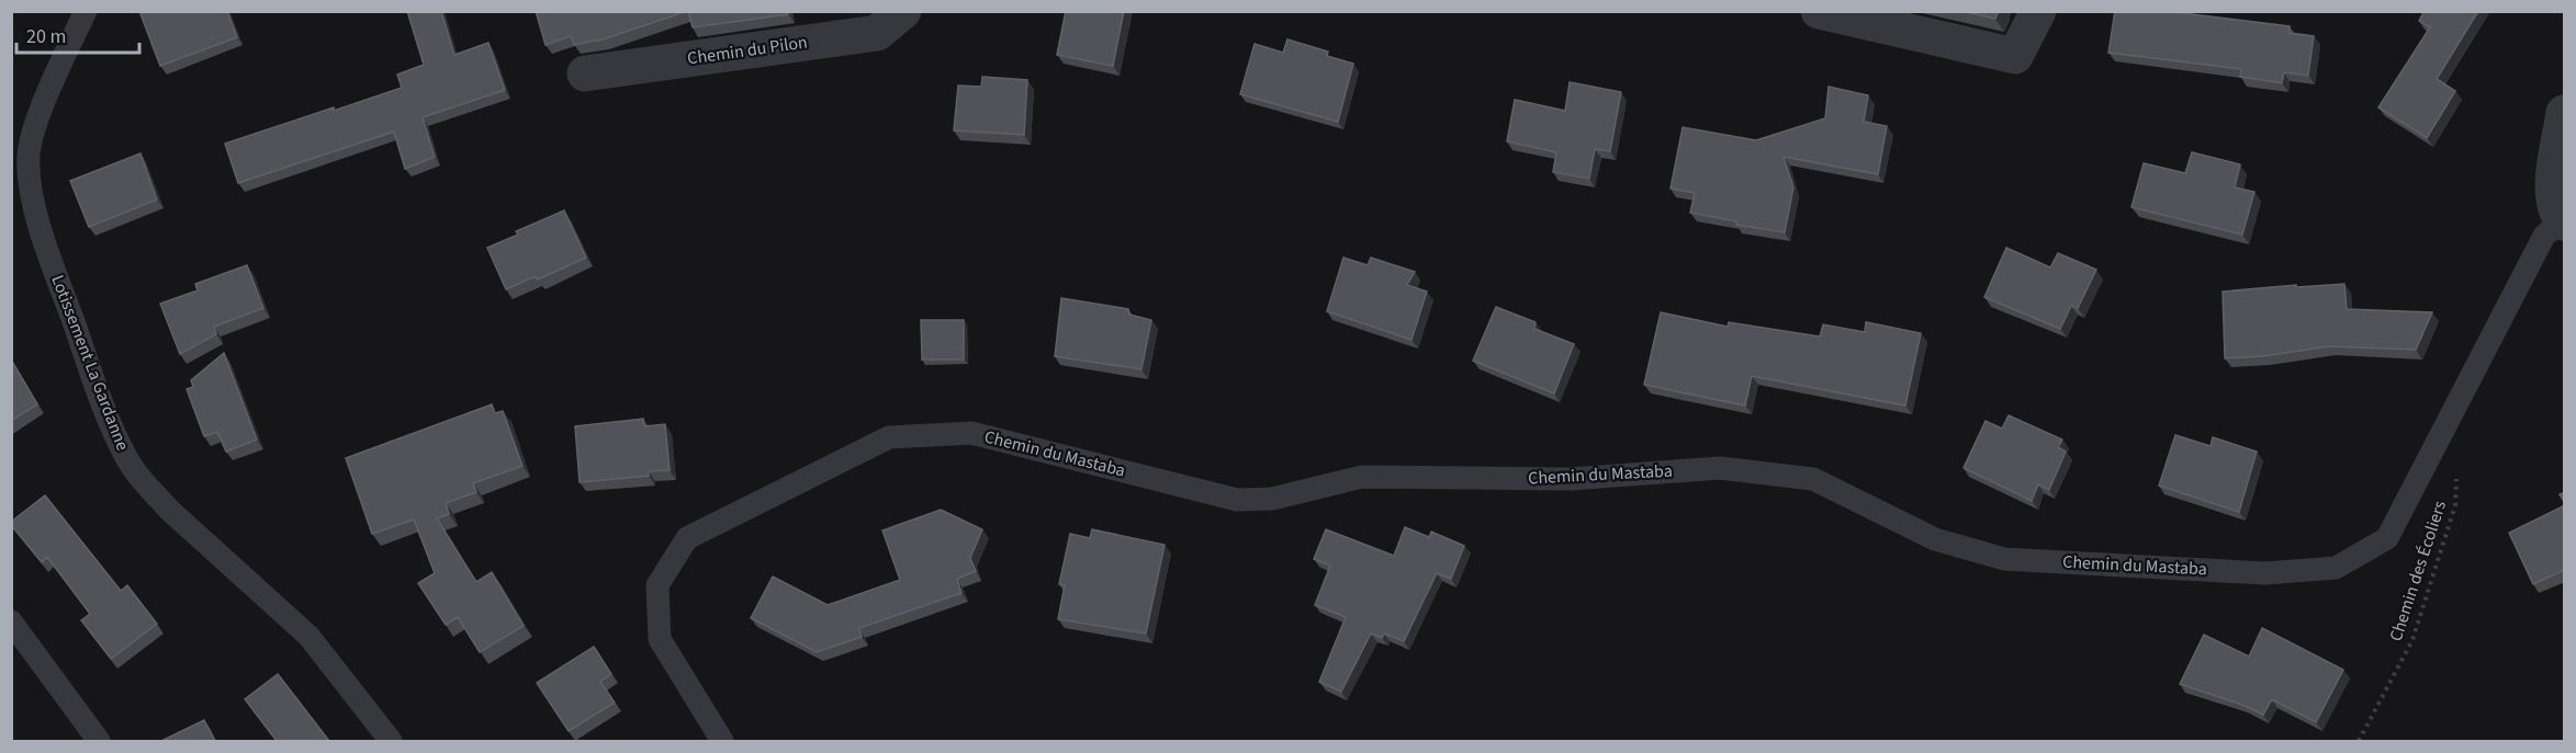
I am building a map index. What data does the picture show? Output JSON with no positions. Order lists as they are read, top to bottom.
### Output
{
  "streets": {
    "street": ["Chemin du Pilon"],
    "lane": ["Lotissement La Gardanne", "Chemin du Mastaba"],
    "path": ["Chemin des Écoliers"]
  },
  "scale_bar": "20 m"
}
